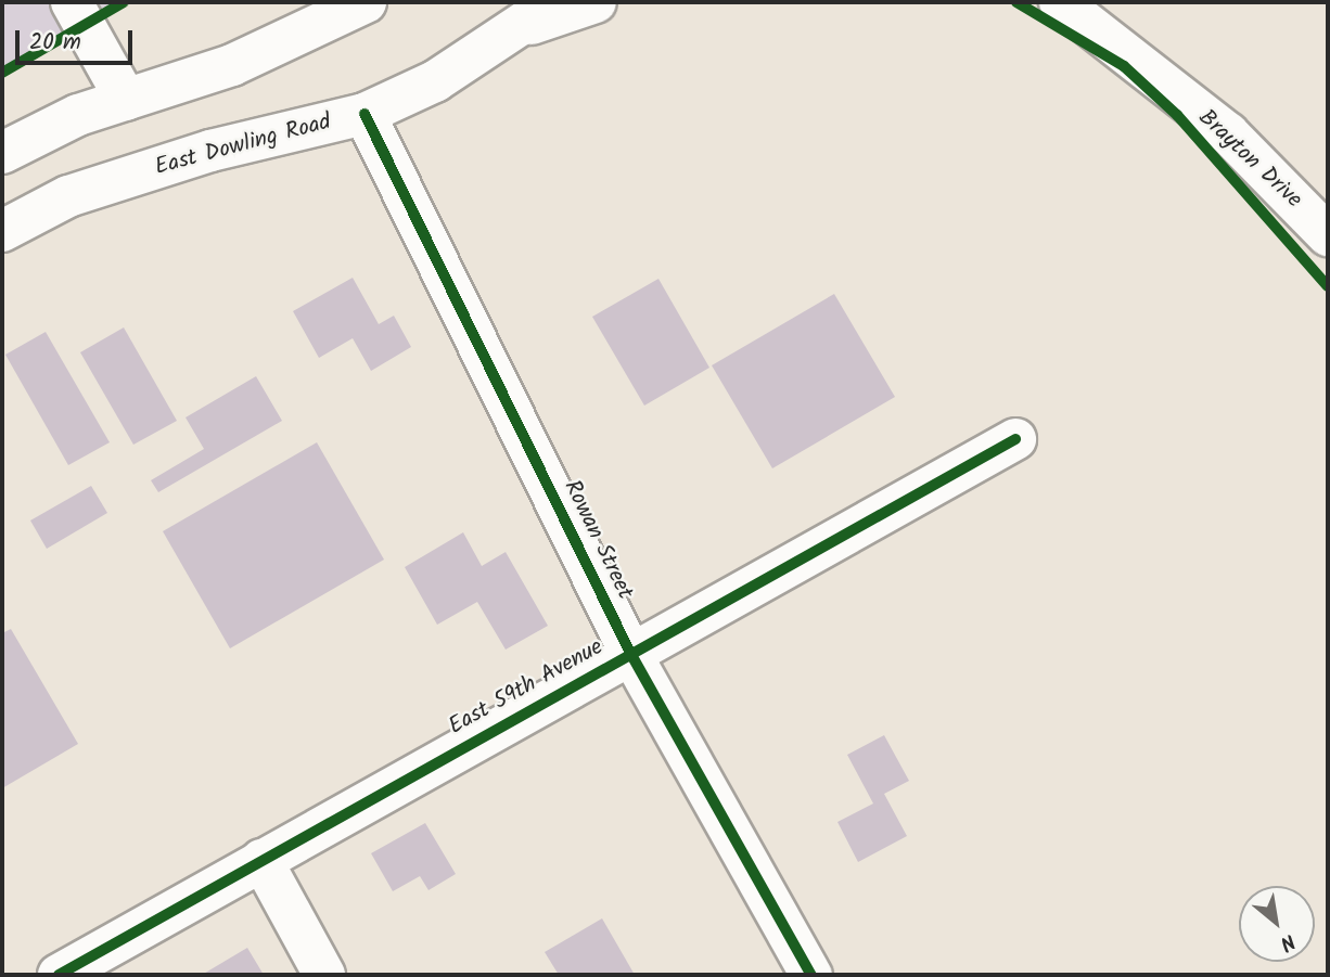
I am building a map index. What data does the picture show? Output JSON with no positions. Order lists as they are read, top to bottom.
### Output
{
  "streets": {
    "street": [
      "East Dowling Road",
      "Brayton Drive",
      "Rowan Street",
      "East 59th Avenue"
    ]
  },
  "crossings": [
    ["East Dowling Road", "Rowan Street"],
    ["Rowan Street", "East 59th Avenue"]
  ],
  "scale_bar": "20 m",
  "north": "bottom right"
}
